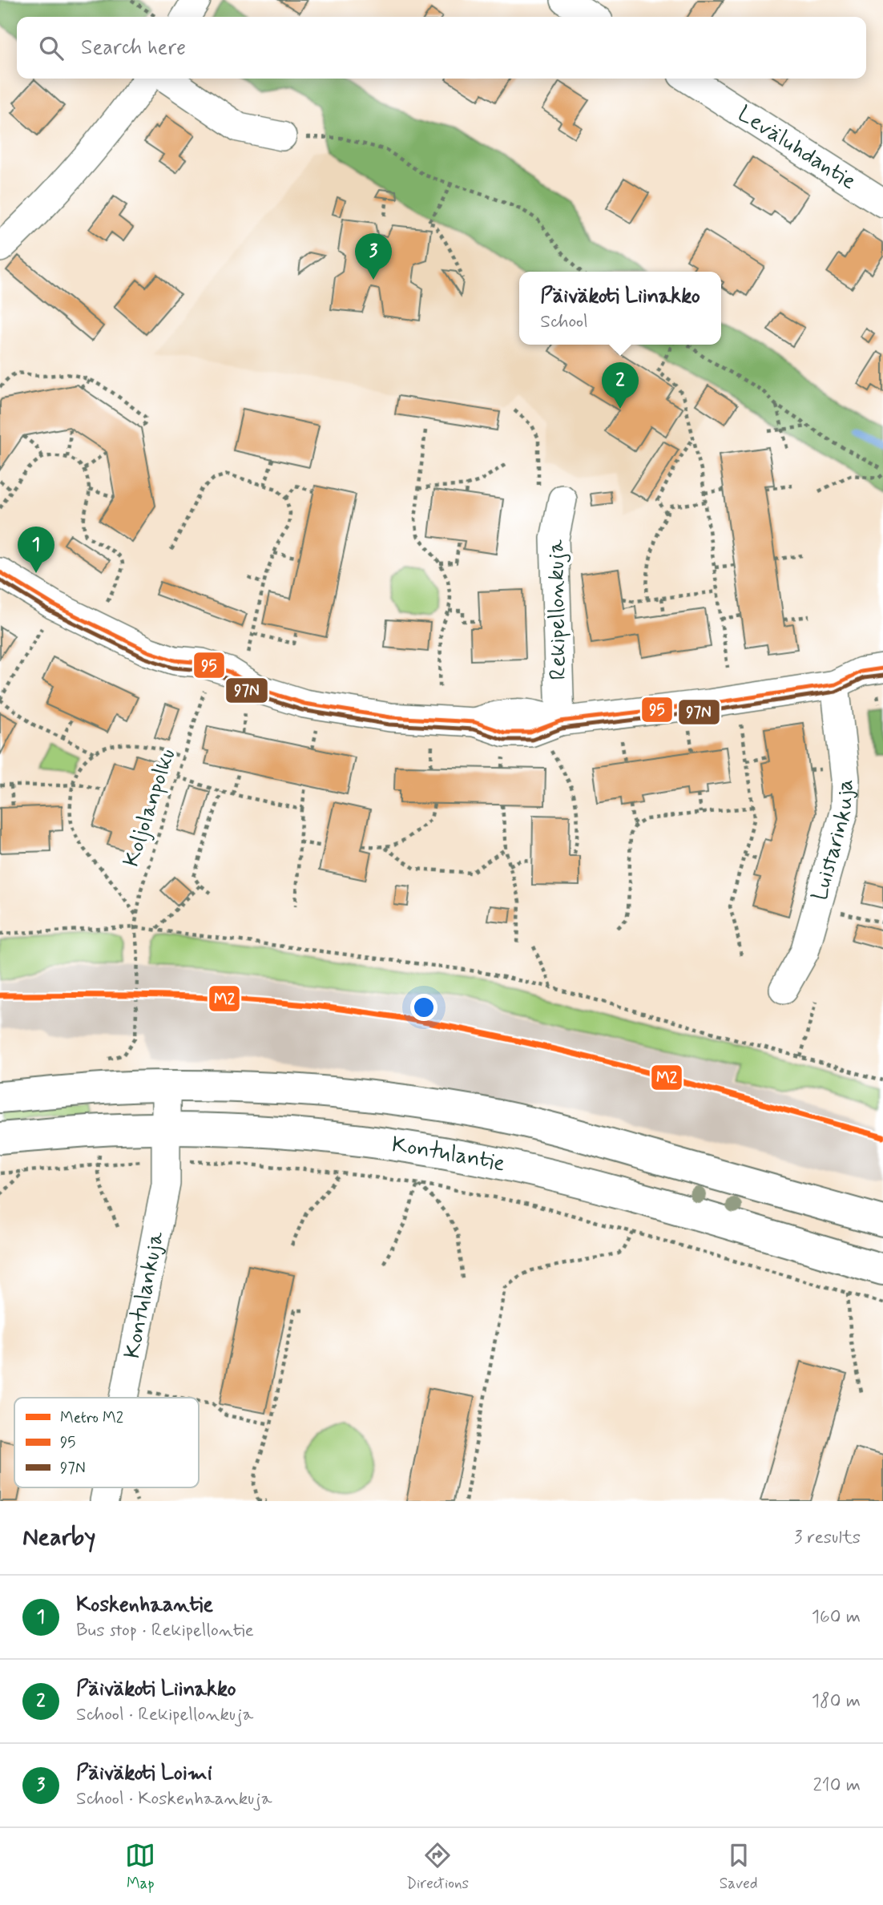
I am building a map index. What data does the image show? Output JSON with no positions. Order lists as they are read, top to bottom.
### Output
{
  "streets": {
    "main road": ["Kontulantie"],
    "street": [
      "Leväluhdantie",
      "Rekipellonkuja",
      "Luistarinkuja",
      "Kontulankuja"
    ],
    "path": ["Koljolanpolku"]
  },
  "crossings": [
    ["Kontulantie", "Kontulankuja"]
  ],
  "lines": ["transit line 95", "transit line 97N", "metro line M2"],
  "legend": ["Metro M2", "95", "97N"],
  "page": {
    "search": "Search here",
    "pins": ["3", "2", "1"],
    "popup": ["Päiväkoti Liinakko", "School"],
    "heading": ["Nearby", "3 results"],
    "list": [
      {
        "mark": "1",
        "name": "Koskenhaantie",
        "note": "Bus stop · Rekipellontie",
        "value": "160 m"
      },
      {
        "mark": "2",
        "name": "Päiväkoti Liinakko",
        "note": "School · Rekipellonkuja",
        "value": "180 m"
      },
      {
        "mark": "3",
        "name": "Päiväkoti Loimi",
        "note": "School · Koskenhaankuja",
        "value": "210 m"
      }
    ],
    "nav": ["Map", "Directions", "Saved"]
  }
}
